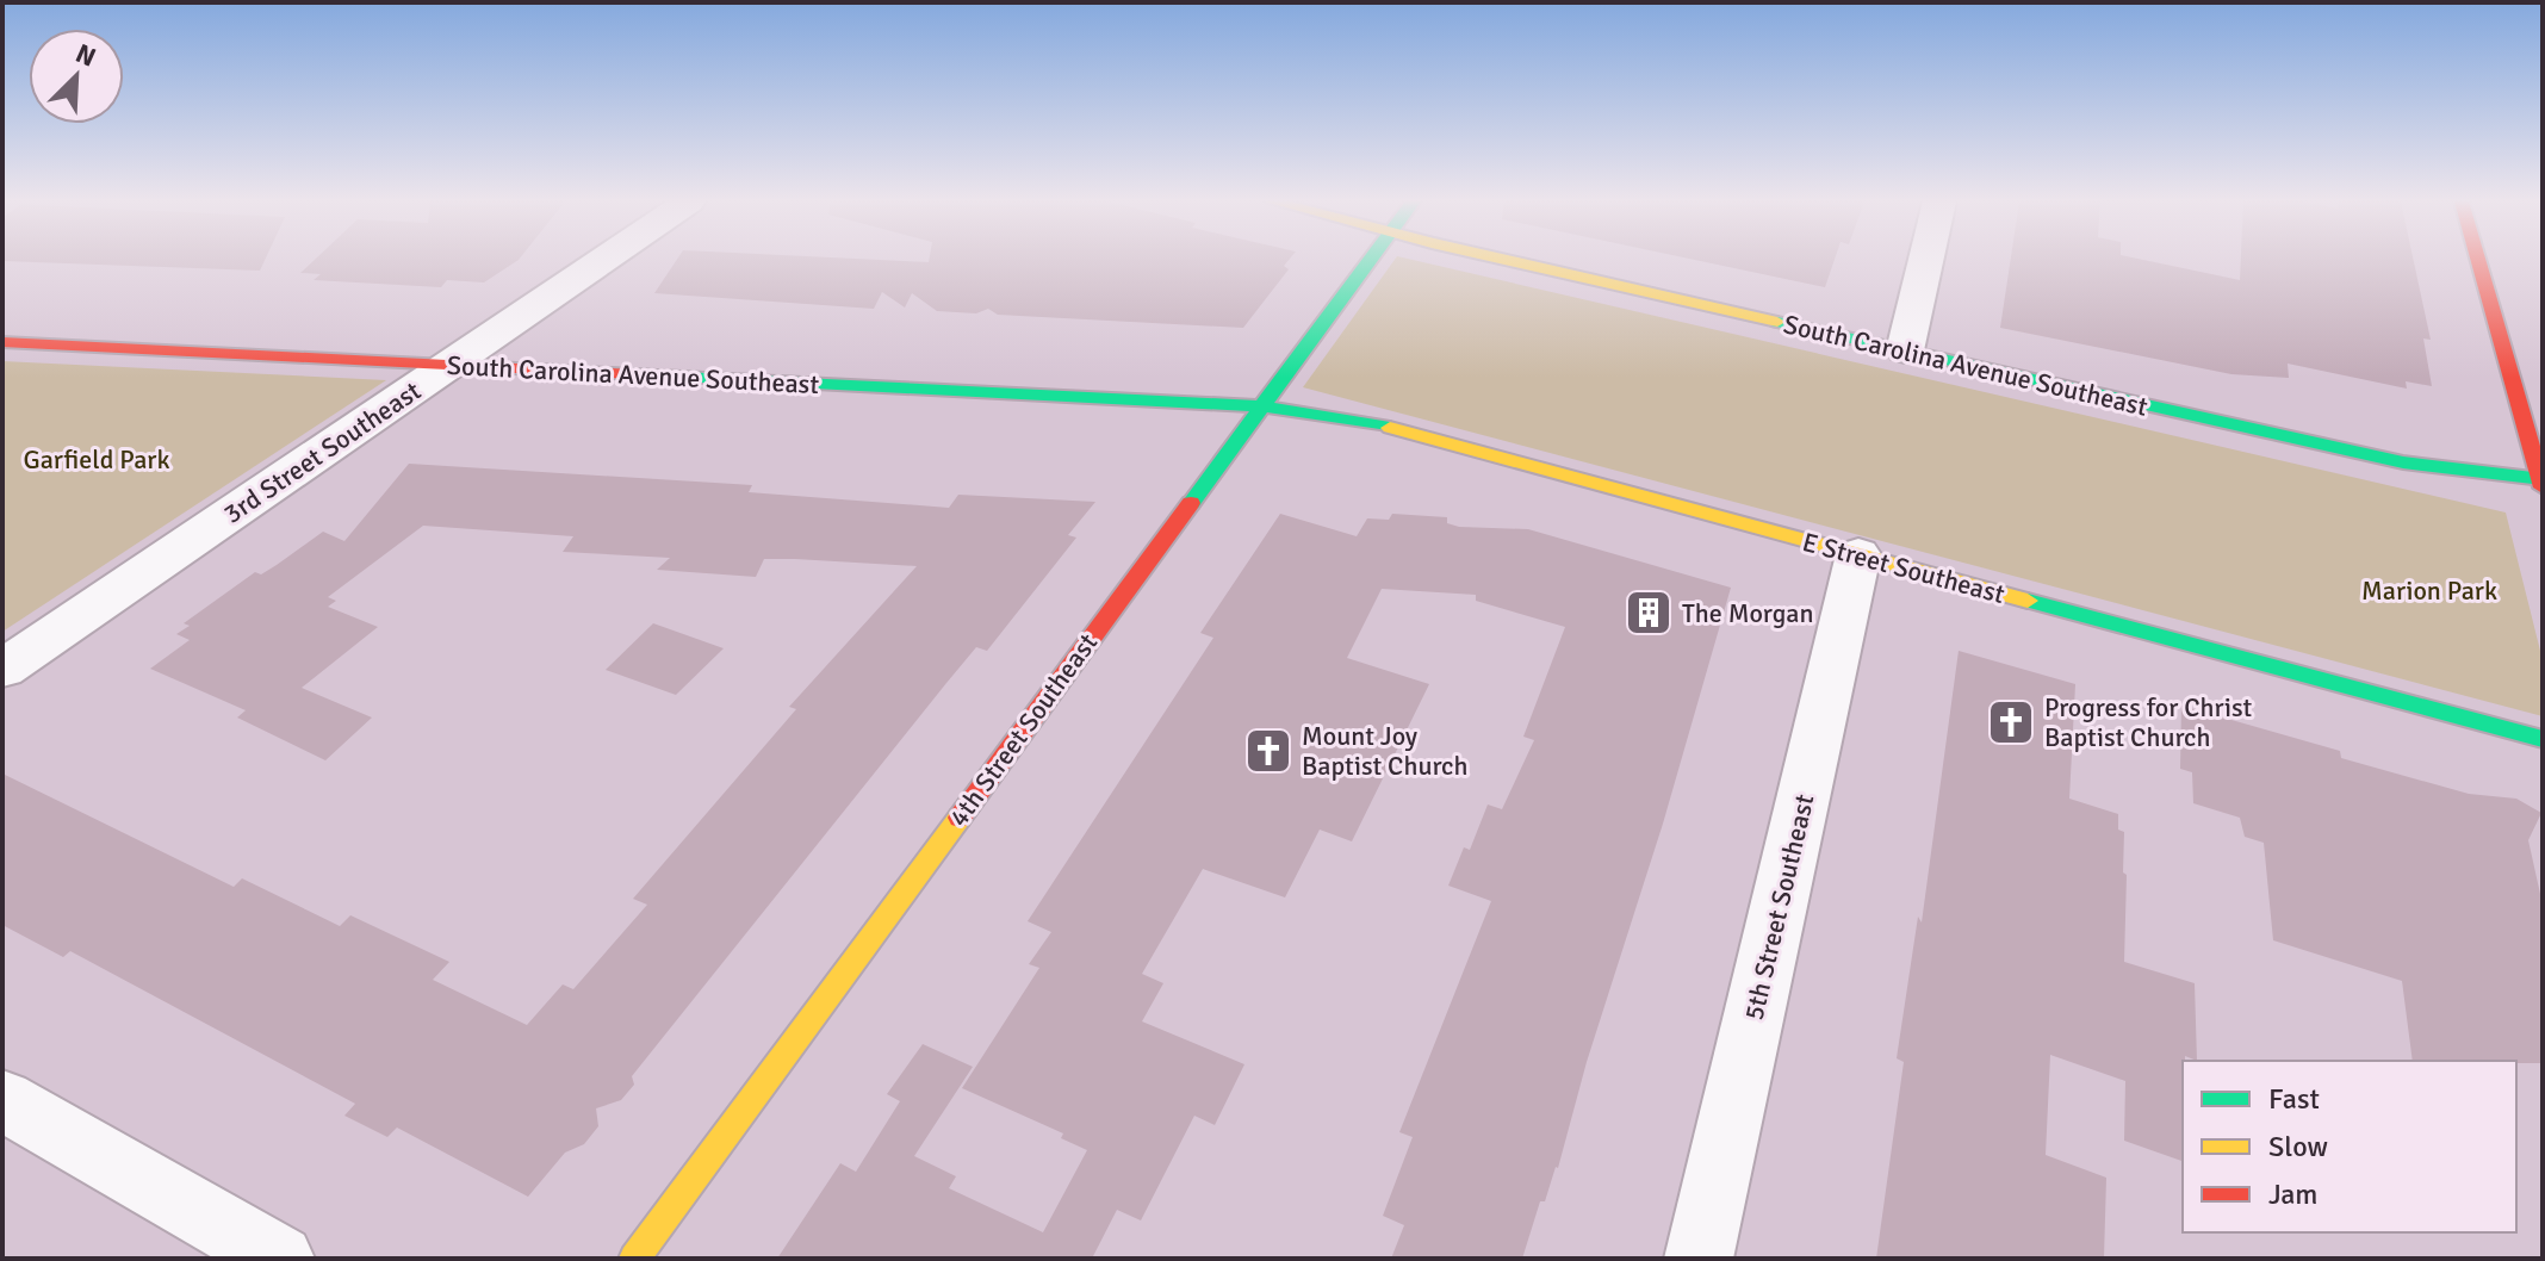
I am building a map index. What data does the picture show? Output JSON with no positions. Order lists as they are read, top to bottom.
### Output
{
  "streets": {
    "street": [
      "South Carolina Avenue Southeast",
      "3rd Street Southeast",
      "E Street Southeast",
      "4th Street Southeast",
      "5th Street Southeast"
    ]
  },
  "crossings": [
    ["South Carolina Avenue Southeast", "3rd Street Southeast"],
    ["South Carolina Avenue Southeast", "E Street Southeast"],
    ["South Carolina Avenue Southeast", "4th Street Southeast"],
    ["E Street Southeast", "4th Street Southeast"],
    ["E Street Southeast", "5th Street Southeast"]
  ],
  "parks": ["Garfield Park", "Marion Park"],
  "places": {
    "building": ["The Morgan"],
    "church": ["Progress for Christ Baptist Church", "Mount Joy Baptist Church"]
  },
  "legend": ["Fast", "Slow", "Jam"],
  "north": "top right"
}
